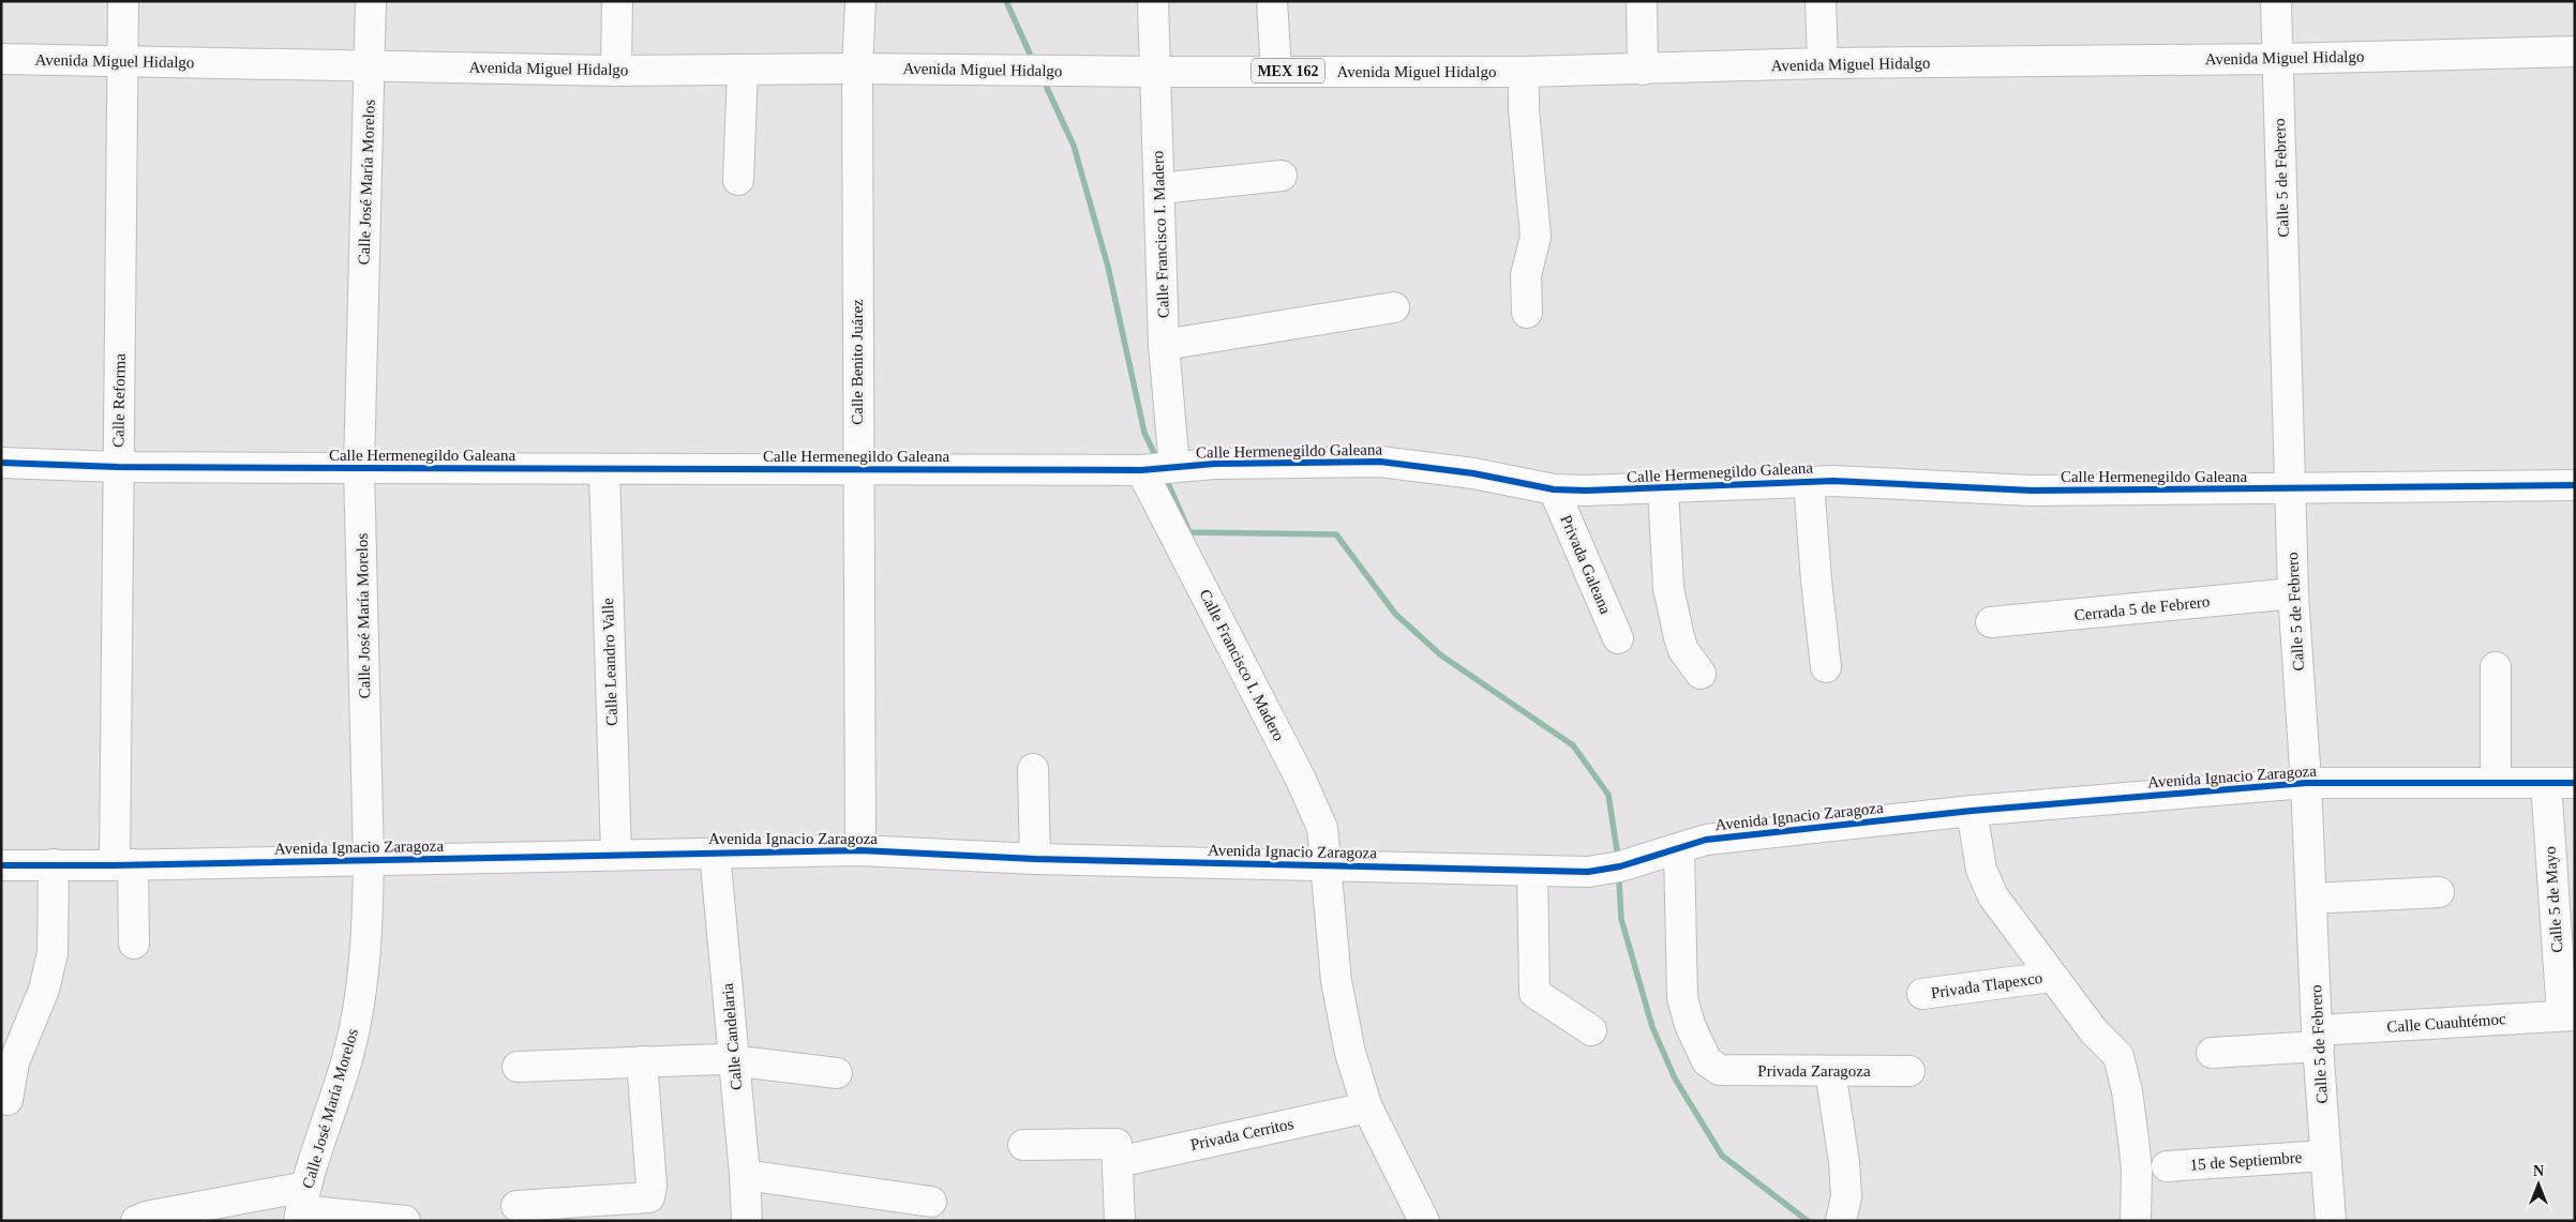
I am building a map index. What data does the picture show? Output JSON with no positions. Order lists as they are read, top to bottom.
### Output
{
  "streets": {
    "street": [
      "Avenida Miguel Hidalgo",
      "MEX 162",
      "Calle 5 de Febrero",
      "Calle José María Morelos",
      "Calle Francisco I. Madero",
      "Calle Benito Juárez",
      "Calle Reforma",
      "Calle Hermenegildo Galeana",
      "Privada Galeana",
      "Cerrada 5 de Febrero",
      "Calle Leandro Valle",
      "Avenida Ignacio Zaragoza",
      "Calle 5 de Mayo",
      "Privada Tlapexco",
      "Calle Cuauhtémoc",
      "Calle Candelaria",
      "Privada Zaragoza",
      "Privada Cerritos",
      "15 de Septiembre"
    ]
  },
  "crossings": [
    ["Avenida Miguel Hidalgo", "Calle 5 de Febrero"],
    ["Avenida Miguel Hidalgo", "Calle José María Morelos"],
    ["Avenida Miguel Hidalgo", "Calle Francisco I. Madero"],
    ["Avenida Miguel Hidalgo", "Calle Benito Juárez"],
    ["Avenida Miguel Hidalgo", "Calle Reforma"],
    ["Calle 5 de Febrero", "Calle Hermenegildo Galeana"],
    ["Calle 5 de Febrero", "Cerrada 5 de Febrero"],
    ["Calle 5 de Febrero", "Avenida Ignacio Zaragoza"],
    ["Calle 5 de Febrero", "Calle Cuauhtémoc"],
    ["Calle 5 de Febrero", "15 de Septiembre"],
    ["Calle José María Morelos", "Calle Hermenegildo Galeana"],
    ["Calle José María Morelos", "Avenida Ignacio Zaragoza"],
    ["Calle Francisco I. Madero", "Calle Hermenegildo Galeana"],
    ["Calle Francisco I. Madero", "Avenida Ignacio Zaragoza"],
    ["Calle Francisco I. Madero", "Privada Cerritos"],
    ["Calle Benito Juárez", "Calle Hermenegildo Galeana"],
    ["Calle Benito Juárez", "Avenida Ignacio Zaragoza"],
    ["Calle Reforma", "Calle Hermenegildo Galeana"],
    ["Calle Reforma", "Avenida Ignacio Zaragoza"],
    ["Calle Hermenegildo Galeana", "Privada Galeana"],
    ["Calle Hermenegildo Galeana", "Calle Leandro Valle"],
    ["Calle Leandro Valle", "Avenida Ignacio Zaragoza"],
    ["Avenida Ignacio Zaragoza", "Calle 5 de Mayo"],
    ["Avenida Ignacio Zaragoza", "Privada Tlapexco"],
    ["Avenida Ignacio Zaragoza", "Calle Candelaria"],
    ["Avenida Ignacio Zaragoza", "Privada Zaragoza"],
    ["Calle 5 de Mayo", "Calle Cuauhtémoc"]
  ],
  "north": "top"
}
